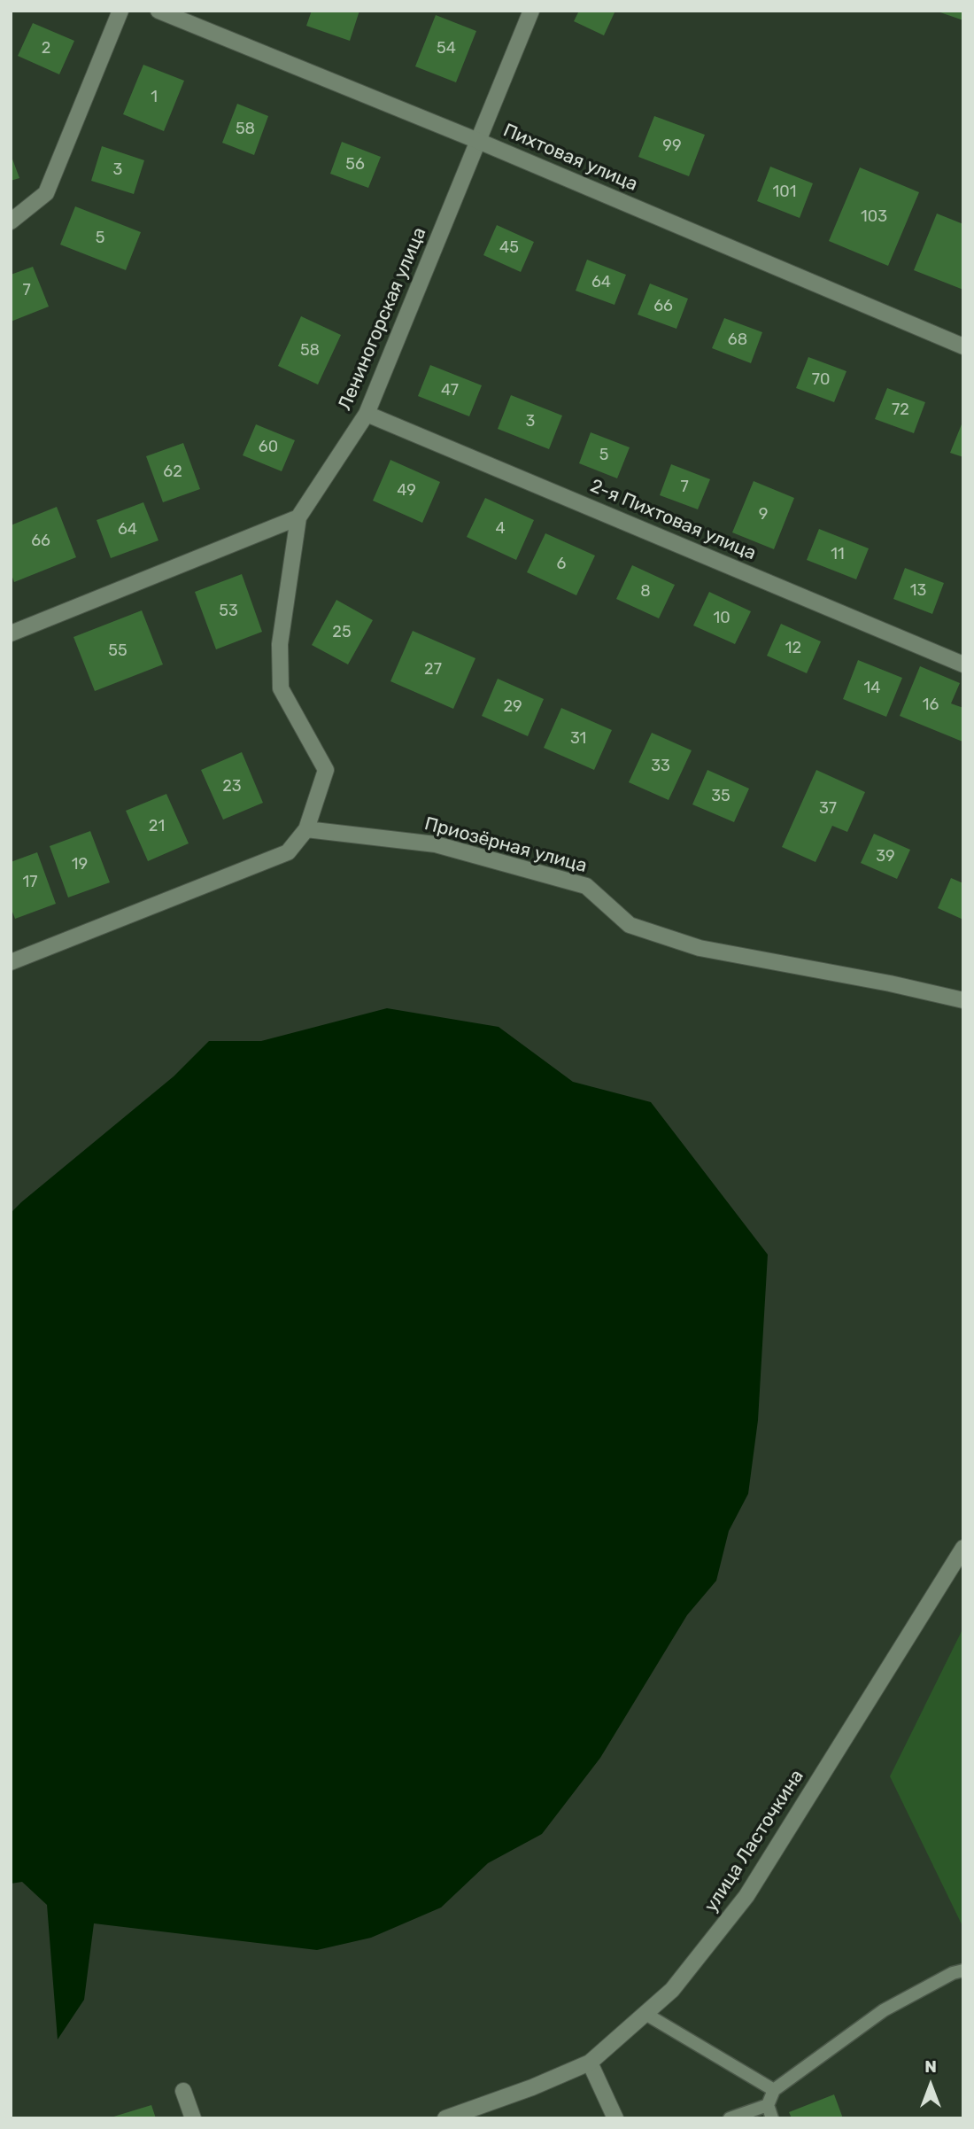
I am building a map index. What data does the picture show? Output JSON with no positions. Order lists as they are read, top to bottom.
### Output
{
  "streets": {
    "street": [
      "Пихтовая улица",
      "Лениногорская улица",
      "2-я Пихтовая улица",
      "Приозёрная улица",
      "улица Ласточкина"
    ]
  },
  "crossings": [
    ["Пихтовая улица", "Лениногорская улица"],
    ["Лениногорская улица", "2-я Пихтовая улица"]
  ],
  "house_numbers": [
    "2",
    "54",
    "1",
    "58",
    "99",
    "56",
    "3",
    "101",
    "103",
    "5",
    "45",
    "64",
    "7",
    "66",
    "68",
    "58",
    "70",
    "47",
    "72",
    "3",
    "60",
    "5",
    "62",
    "7",
    "49",
    "9",
    "4",
    "64",
    "66",
    "11",
    "6",
    "13",
    "8",
    "53",
    "10",
    "25",
    "12",
    "55",
    "27",
    "14",
    "16",
    "29",
    "31",
    "33",
    "23",
    "35",
    "37",
    "21",
    "39",
    "19",
    "17"
  ],
  "north": "top"
}
